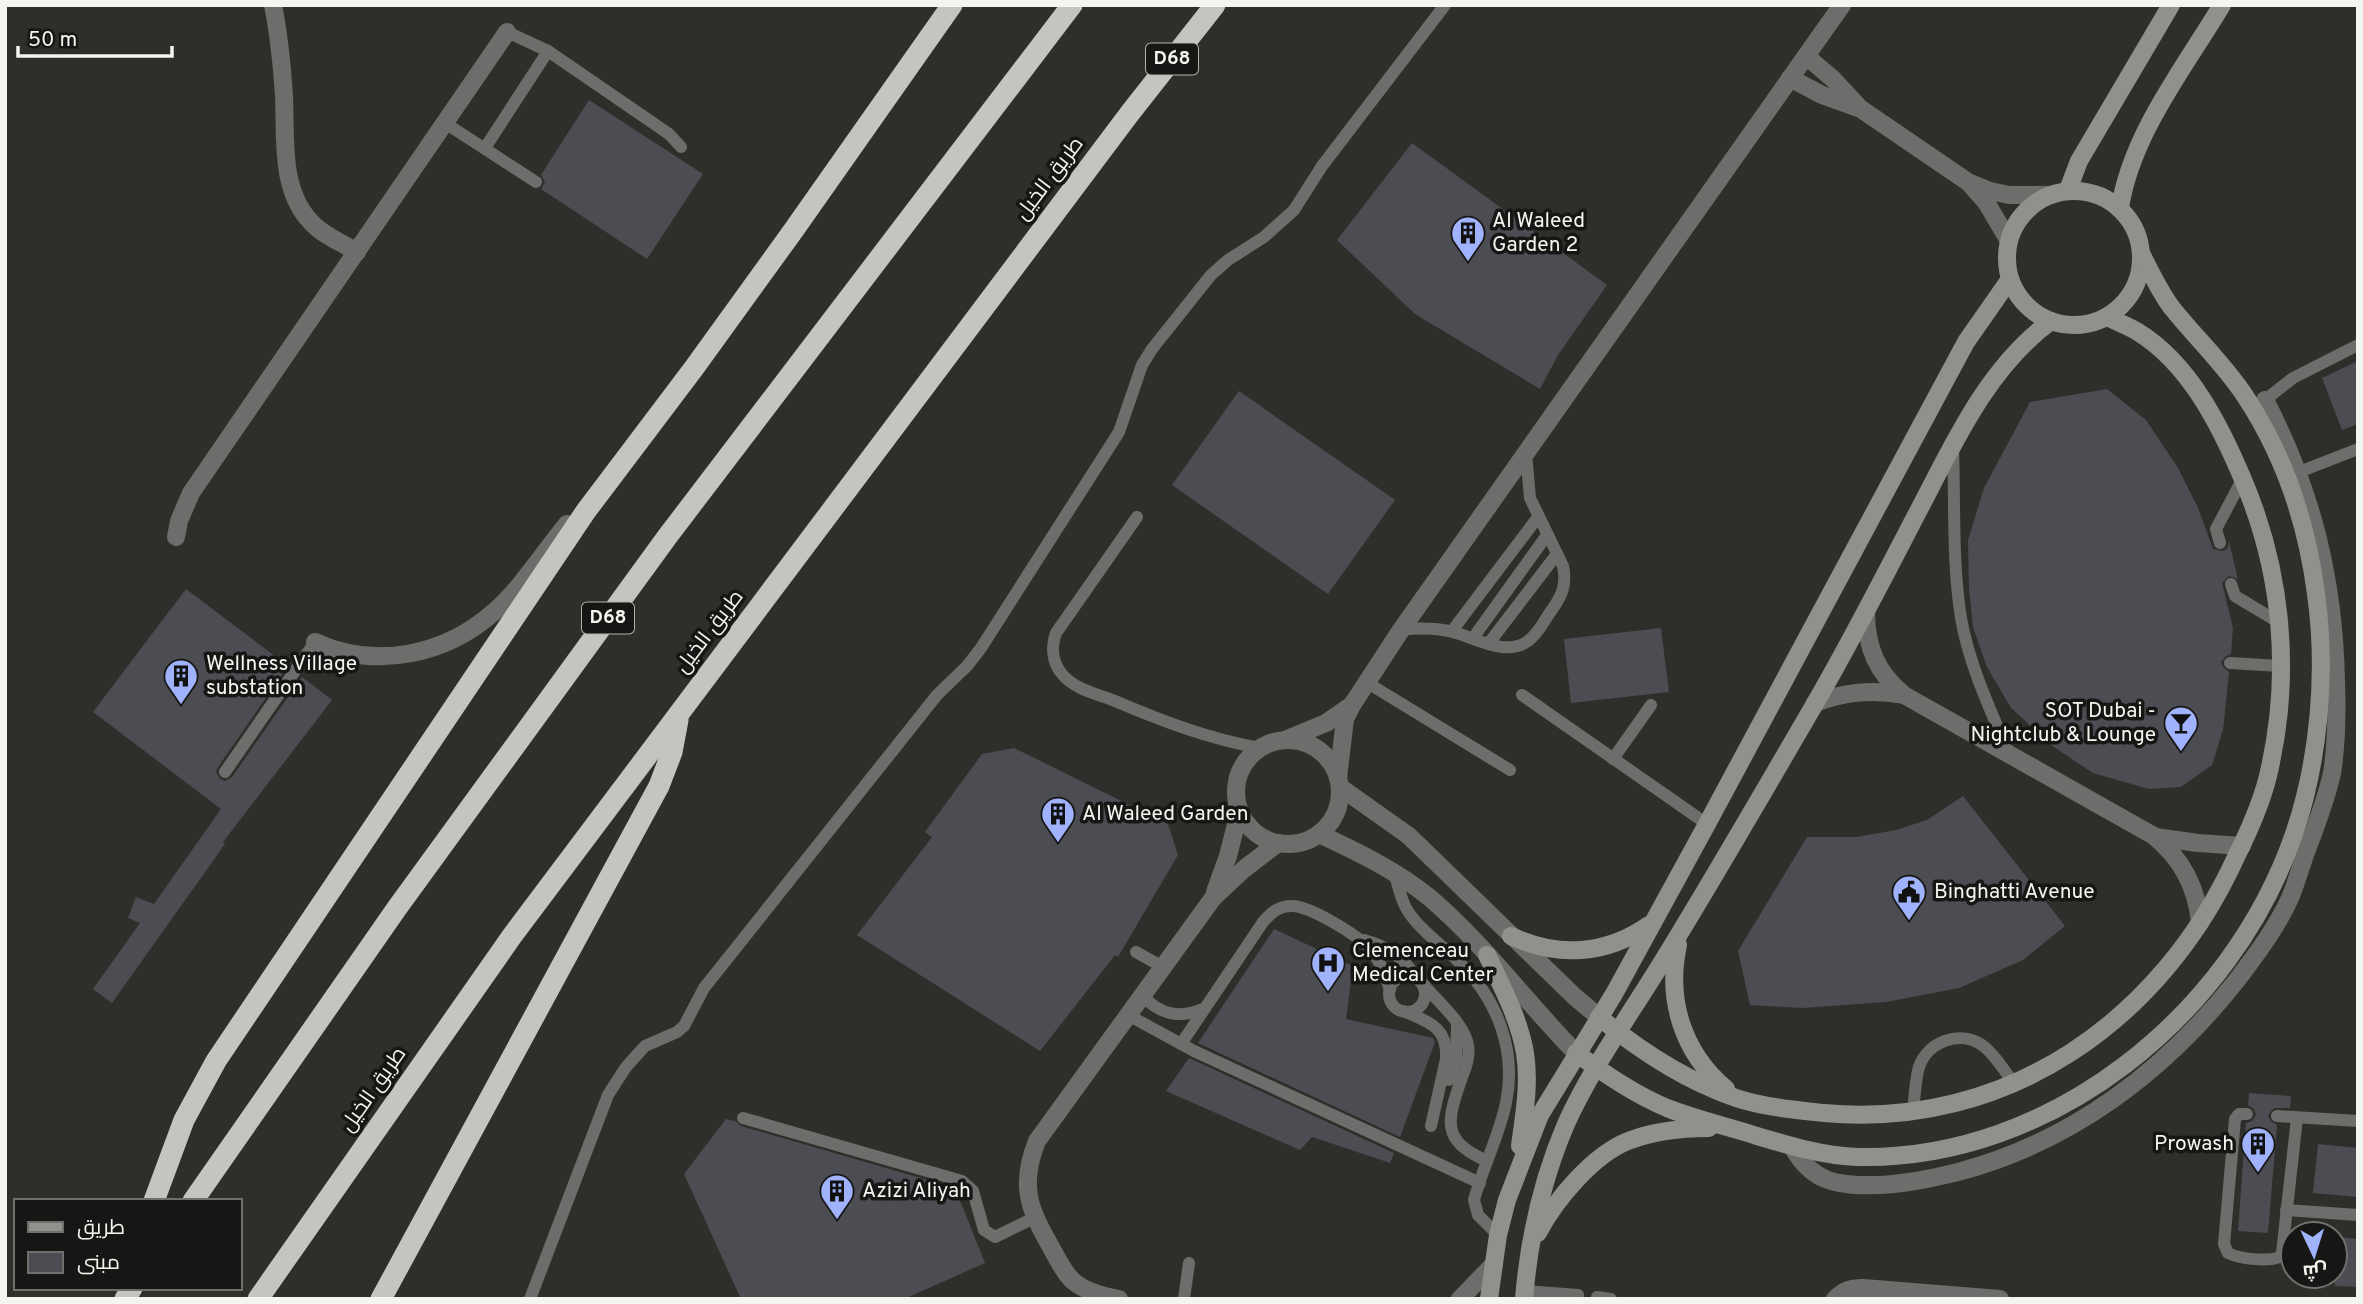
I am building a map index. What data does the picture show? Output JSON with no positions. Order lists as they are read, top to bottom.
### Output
{
  "streets": {
    "highway": ["D68", "طريق الخيل"]
  },
  "places": {
    "building": [
      "Al Waleed Garden 2",
      "Wellness Village substation",
      "Al Waleed Garden",
      "Prowash",
      "Azizi Aliyah"
    ],
    "bar": ["SOT Dubai - Nightclub & Lounge"],
    "public building": ["Binghatti Avenue"],
    "hospital": ["Clemenceau Medical Center"]
  },
  "legend": ["طريق", "مبنى"],
  "scale_bar": "50 m",
  "north": "bottom"
}
